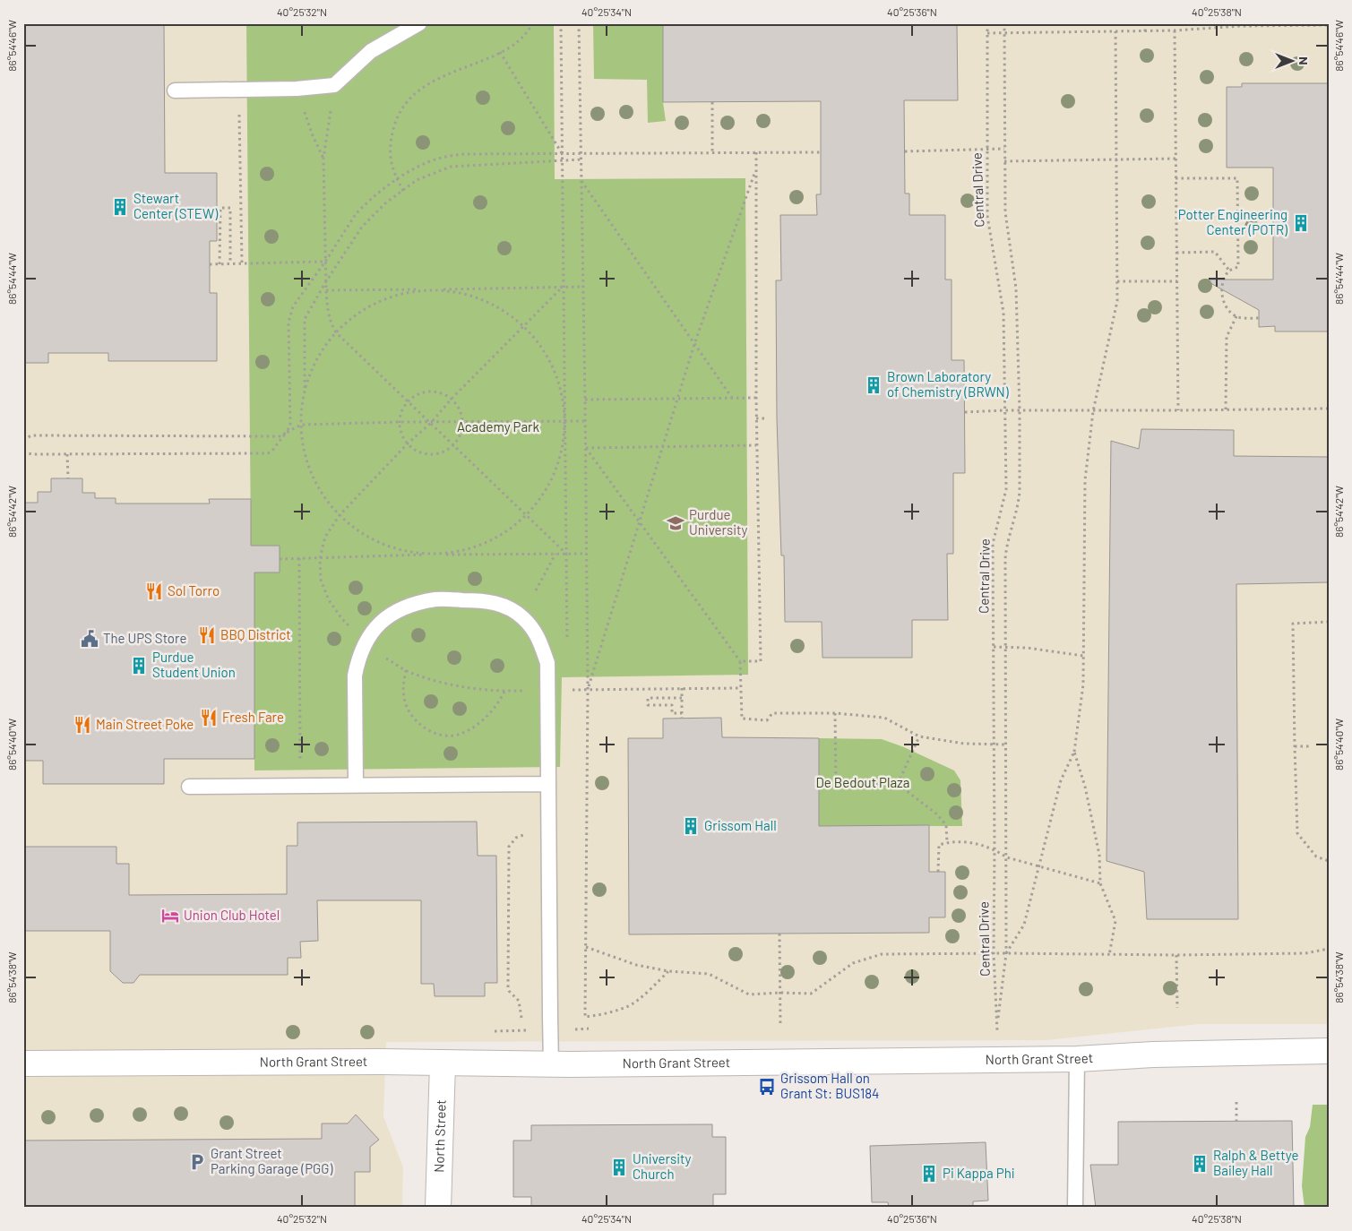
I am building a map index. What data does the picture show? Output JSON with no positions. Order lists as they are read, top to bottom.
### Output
{
  "streets": {
    "street": ["North Grant Street", "North Street"],
    "path": ["Central Drive"]
  },
  "crossings": [
    ["North Grant Street", "North Street"]
  ],
  "parks": ["Academy Park", "De Bedout Plaza"],
  "places": {
    "building": [
      "Stewart Center (STEW)",
      "Potter Engineering Center (POTR)",
      "Brown Laboratory of Chemistry (BRWN)",
      "Purdue Student Union",
      "Grissom Hall",
      "Ralph & Bettye Bailey Hall",
      "University Church",
      "Pi Kappa Phi"
    ],
    "school or university": ["Purdue University"],
    "restaurant": [
      "Sol Torro",
      "BBQ District",
      "Fresh Fare",
      "Main Street Poke"
    ],
    "public building": ["The UPS Store"],
    "hotel": ["Union Club Hotel"],
    "bus stop": ["Grissom Hall on Grant St: BUS184"],
    "parking": ["Grant Street Parking Garage (PGG)"]
  },
  "north": "right",
  "coordinates": [
    "40°25'32\"N",
    "40°25'34\"N",
    "40°25'36\"N",
    "40°25'38\"N",
    "86°54'46\"W",
    "86°54'44\"W",
    "86°54'42\"W",
    "86°54'40\"W",
    "86°54'38\"W"
  ]
}
